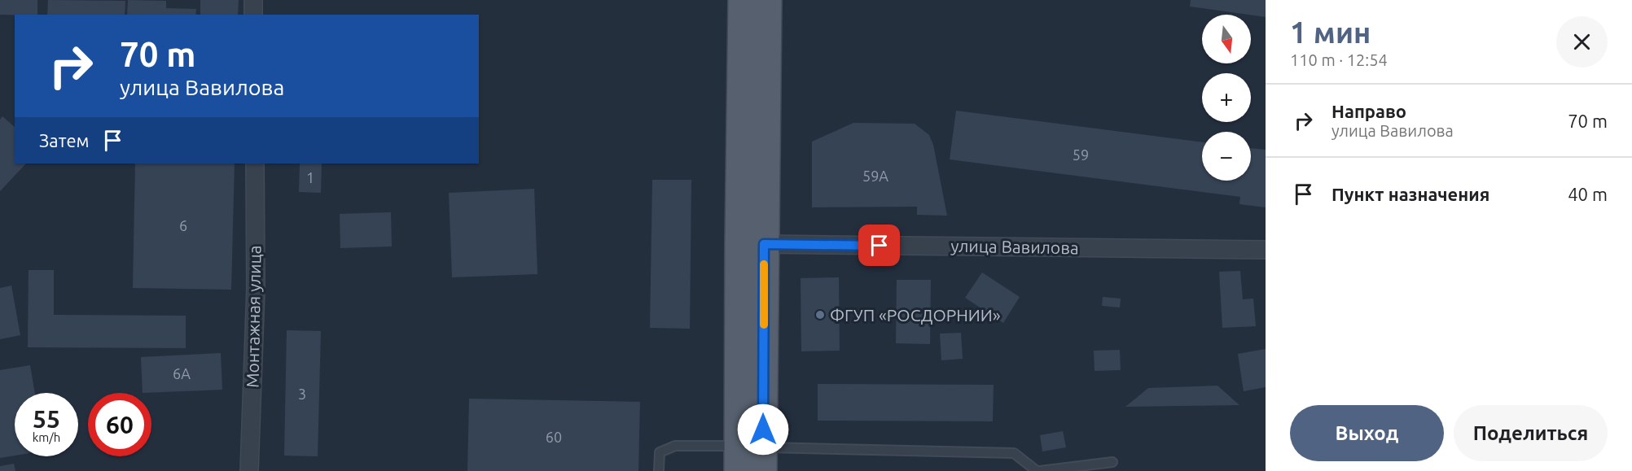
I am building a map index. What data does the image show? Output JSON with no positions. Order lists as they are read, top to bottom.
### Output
{
  "streets": {
    "street": ["улица Вавилова", "Монтажная улица"]
  },
  "places": ["ФГУП «РОСДОРНИИ»"],
  "house_numbers": [
    "59",
    "59А",
    "1",
    "6",
    "6А",
    "3",
    "60"
  ],
  "north": "bottom",
  "page": {
    "heading": ["1 мин", "110 m · 12:54"],
    "map_buttons": ["+", "−"],
    "turn": ["70 m", "улица Вавилова"],
    "list": [
      {
        "name": "Направо",
        "note": "улица Вавилова",
        "value": "70 m"
      },
      {
        "name": "Пункт назначения",
        "value": "40 m"
      }
    ],
    "then": "Затем",
    "speed": "55 km/h",
    "limit": "60",
    "buttons": ["Выход", "Поделиться"]
  }
}
